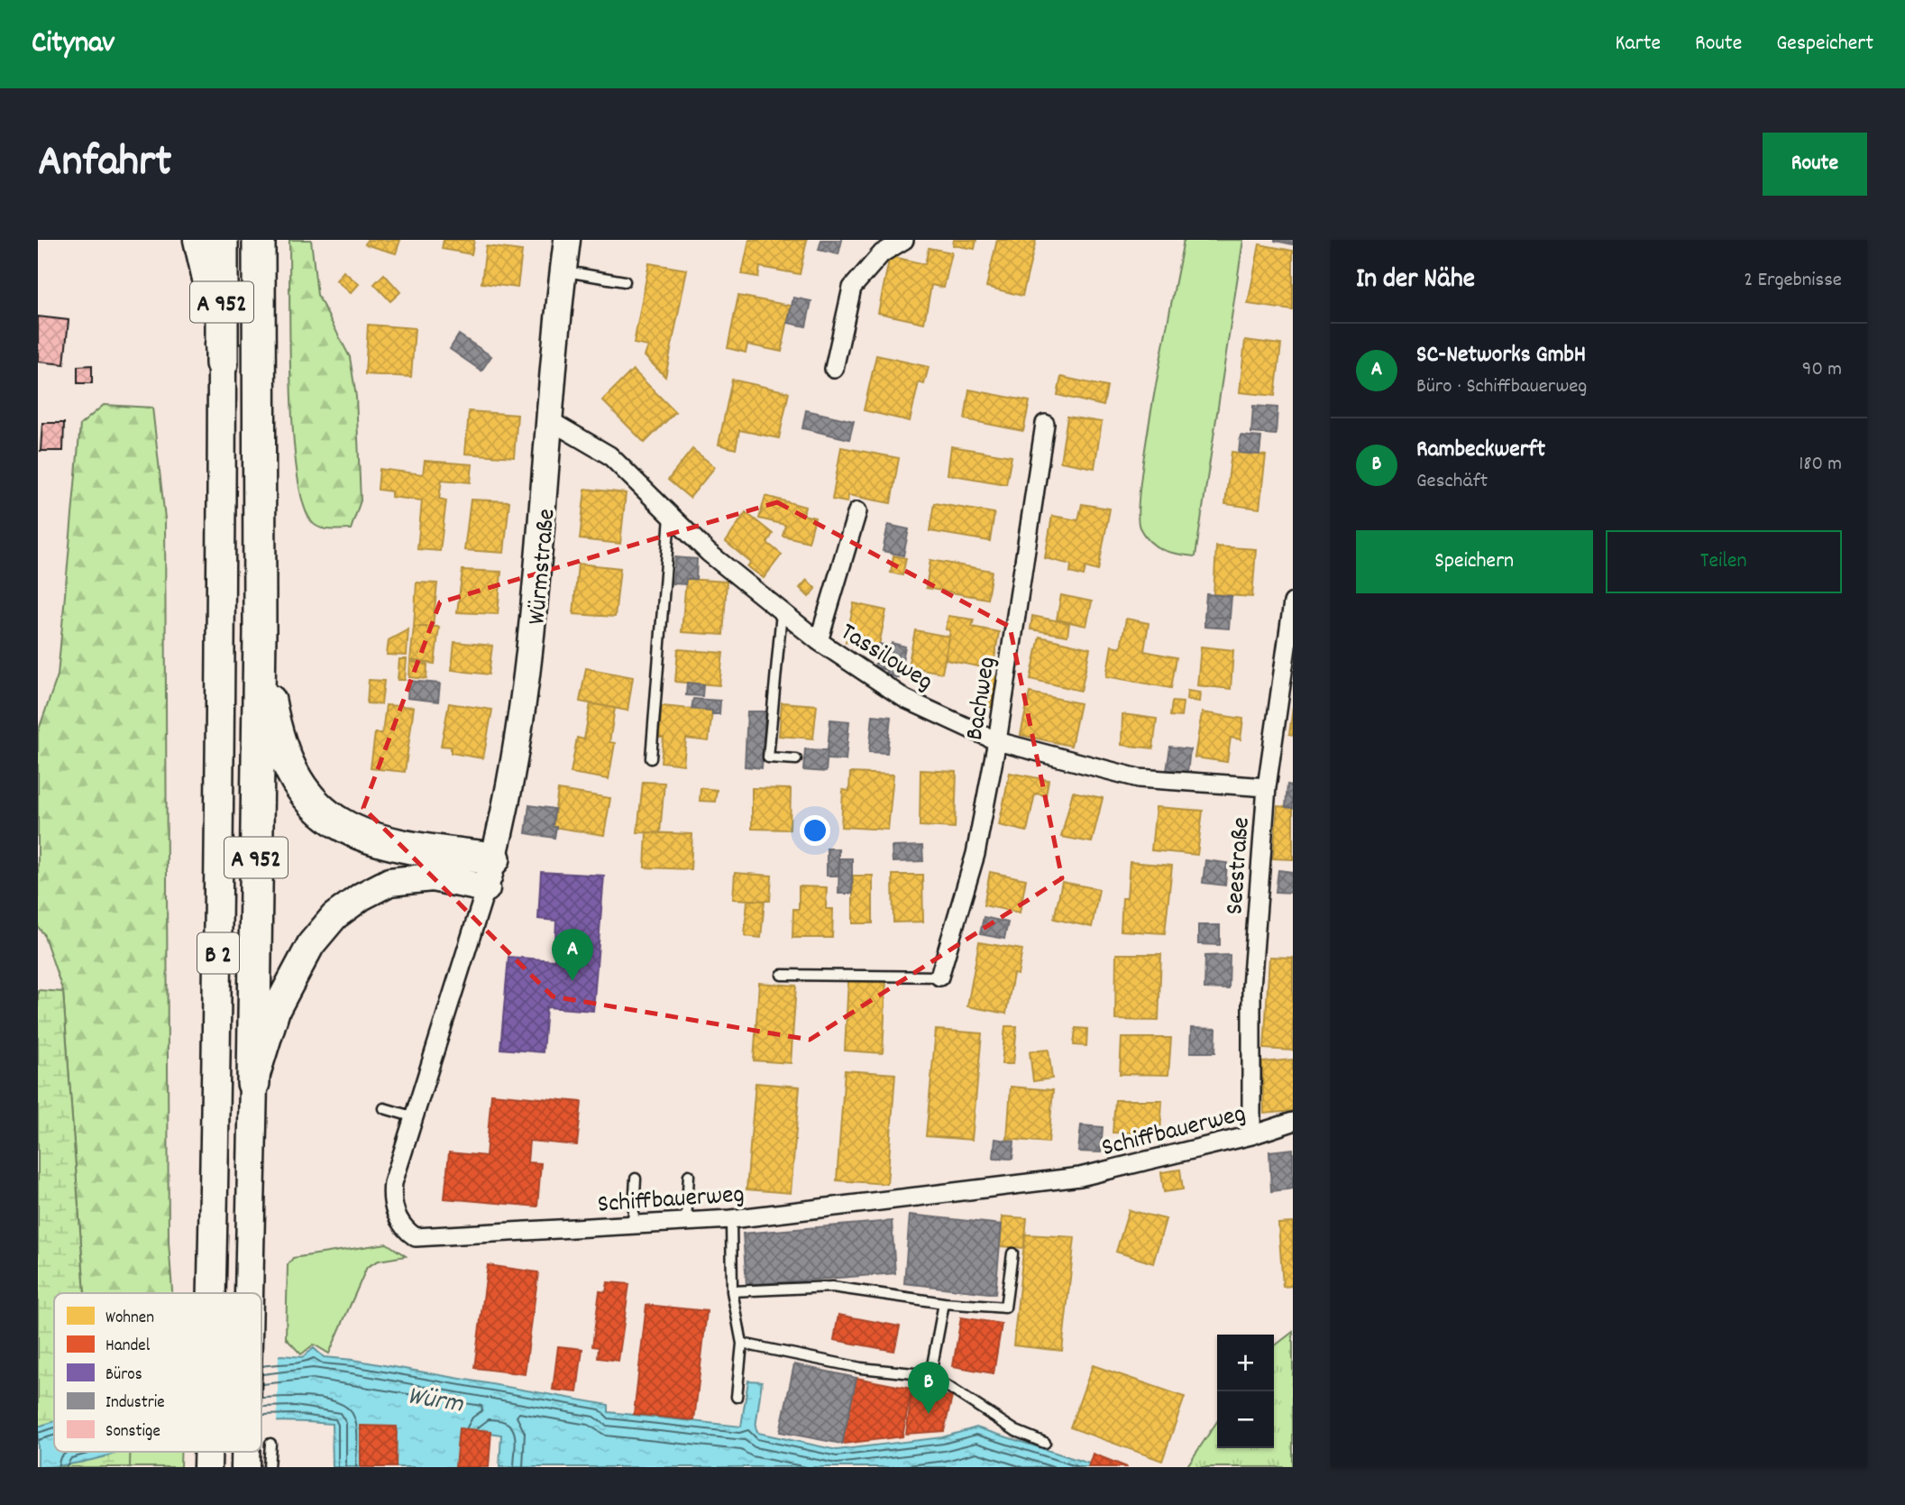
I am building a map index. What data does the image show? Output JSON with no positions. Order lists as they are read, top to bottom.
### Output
{
  "streets": {
    "highway": ["A 952"],
    "main road": ["Würmstraße", "B 2"],
    "street": [
      "Tassiloweg",
      "Bachweg",
      "Seestraße",
      "Schiffbauerweg"
    ]
  },
  "crossings": [
    ["A 952", "B 2"],
    ["Würmstraße", "Tassiloweg"],
    ["Würmstraße", "Schiffbauerweg"],
    ["Tassiloweg", "Bachweg"],
    ["Tassiloweg", "Seestraße"],
    ["Seestraße", "Schiffbauerweg"]
  ],
  "water": ["Würm"],
  "legend": [
    "Wohnen",
    "Handel",
    "Büros",
    "Industrie",
    "Sonstige"
  ],
  "page": {
    "header": "Citynav",
    "nav": ["Karte", "Route", "Gespeichert"],
    "title": "Anfahrt",
    "buttons": [
      "Route",
      ["Speichern", "Teilen"]
    ],
    "heading": ["In der Nähe", "2 Ergebnisse"],
    "list": [
      {
        "mark": "A",
        "name": "SC-Networks GmbH",
        "note": "Büro · Schiffbauerweg",
        "value": "90 m"
      },
      {
        "mark": "B",
        "name": "Rambeckwerft",
        "note": "Geschäft",
        "value": "180 m"
      }
    ],
    "pins": ["A", "B"],
    "map_buttons": ["+", "−"]
  }
}
